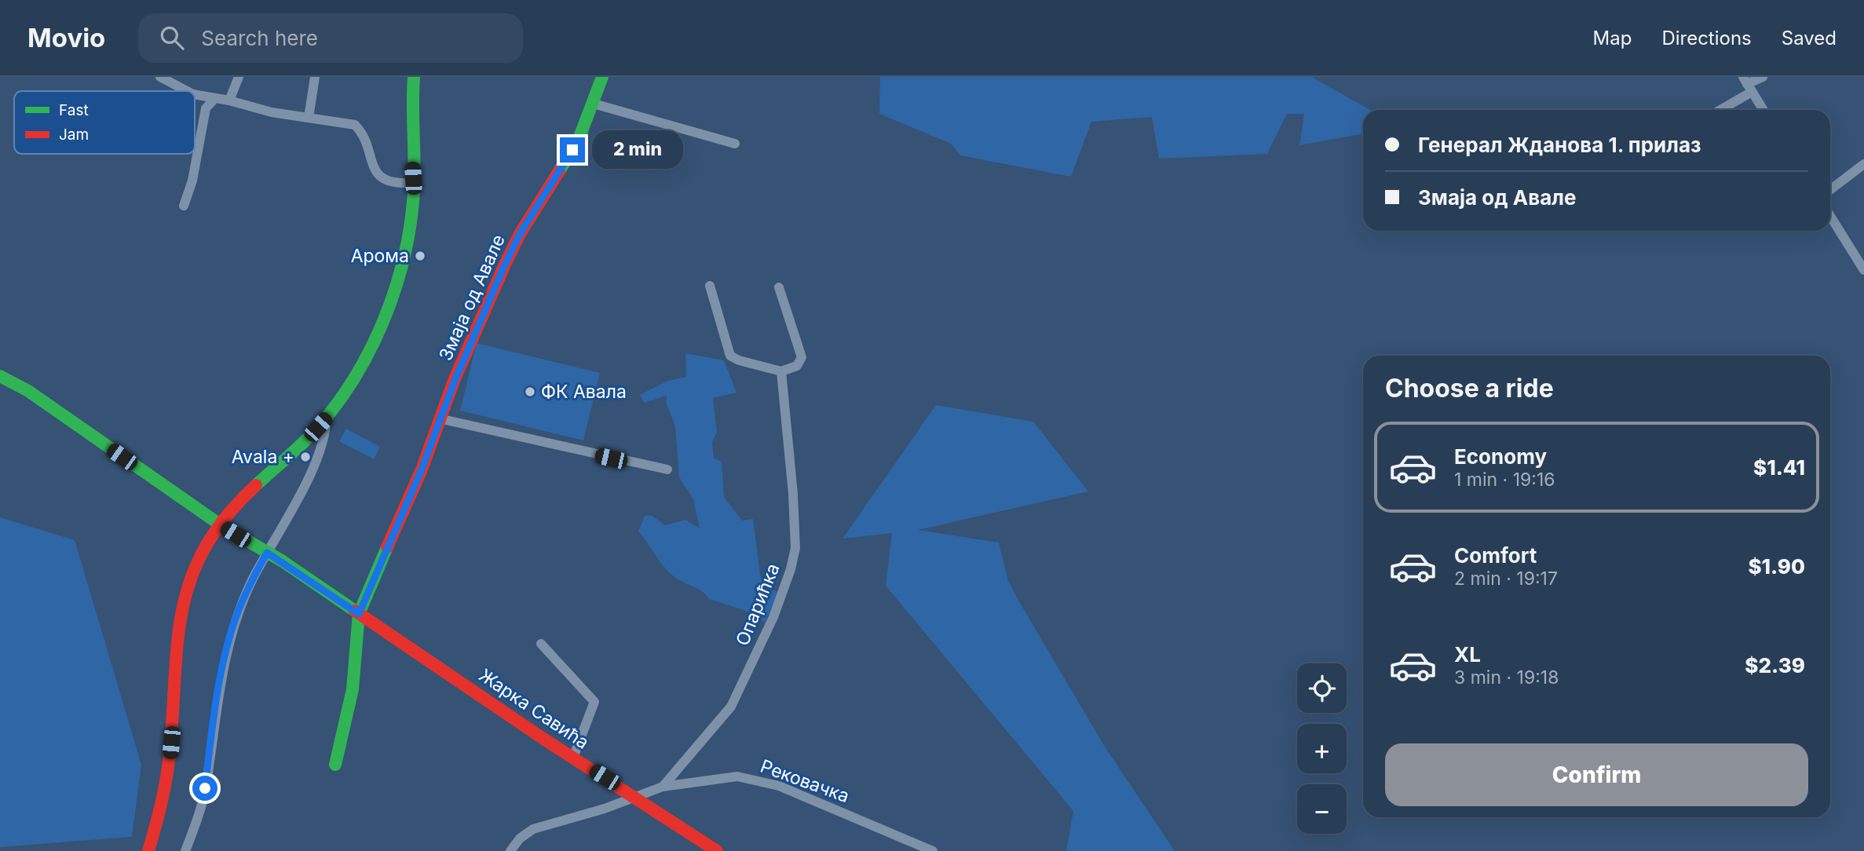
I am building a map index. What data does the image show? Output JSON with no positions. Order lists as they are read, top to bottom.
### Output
{
  "streets": {
    "street": [
      "Змаја од Авале",
      "Опарићка",
      "Жарка Савића",
      "Рековачка"
    ]
  },
  "crossings": [
    ["Змаја од Авале", "Жарка Савића"],
    ["Опарићка", "Рековачка"],
    ["Жарка Савића", "Рековачка"]
  ],
  "places": ["Арома", "ФК Авала", "Avala +"],
  "legend": ["Fast", "Jam"],
  "page": {
    "header": "Movio",
    "search": "Search here",
    "nav": ["Map", "Directions", "Saved"],
    "banner": ["Генерал Жданова 1. прилаз", "Змаја од Авале"],
    "bubble": "2 min",
    "heading": "Choose a ride",
    "list": [
      {
        "name": "Economy",
        "note": "1 min · 19:16",
        "value": "$1.41"
      },
      {
        "name": "Comfort",
        "note": "2 min · 19:17",
        "value": "$1.90"
      },
      {
        "name": "XL",
        "note": "3 min · 19:18",
        "value": "$2.39"
      }
    ],
    "map_buttons": ["+", "−"],
    "buttons": "Confirm"
  }
}
